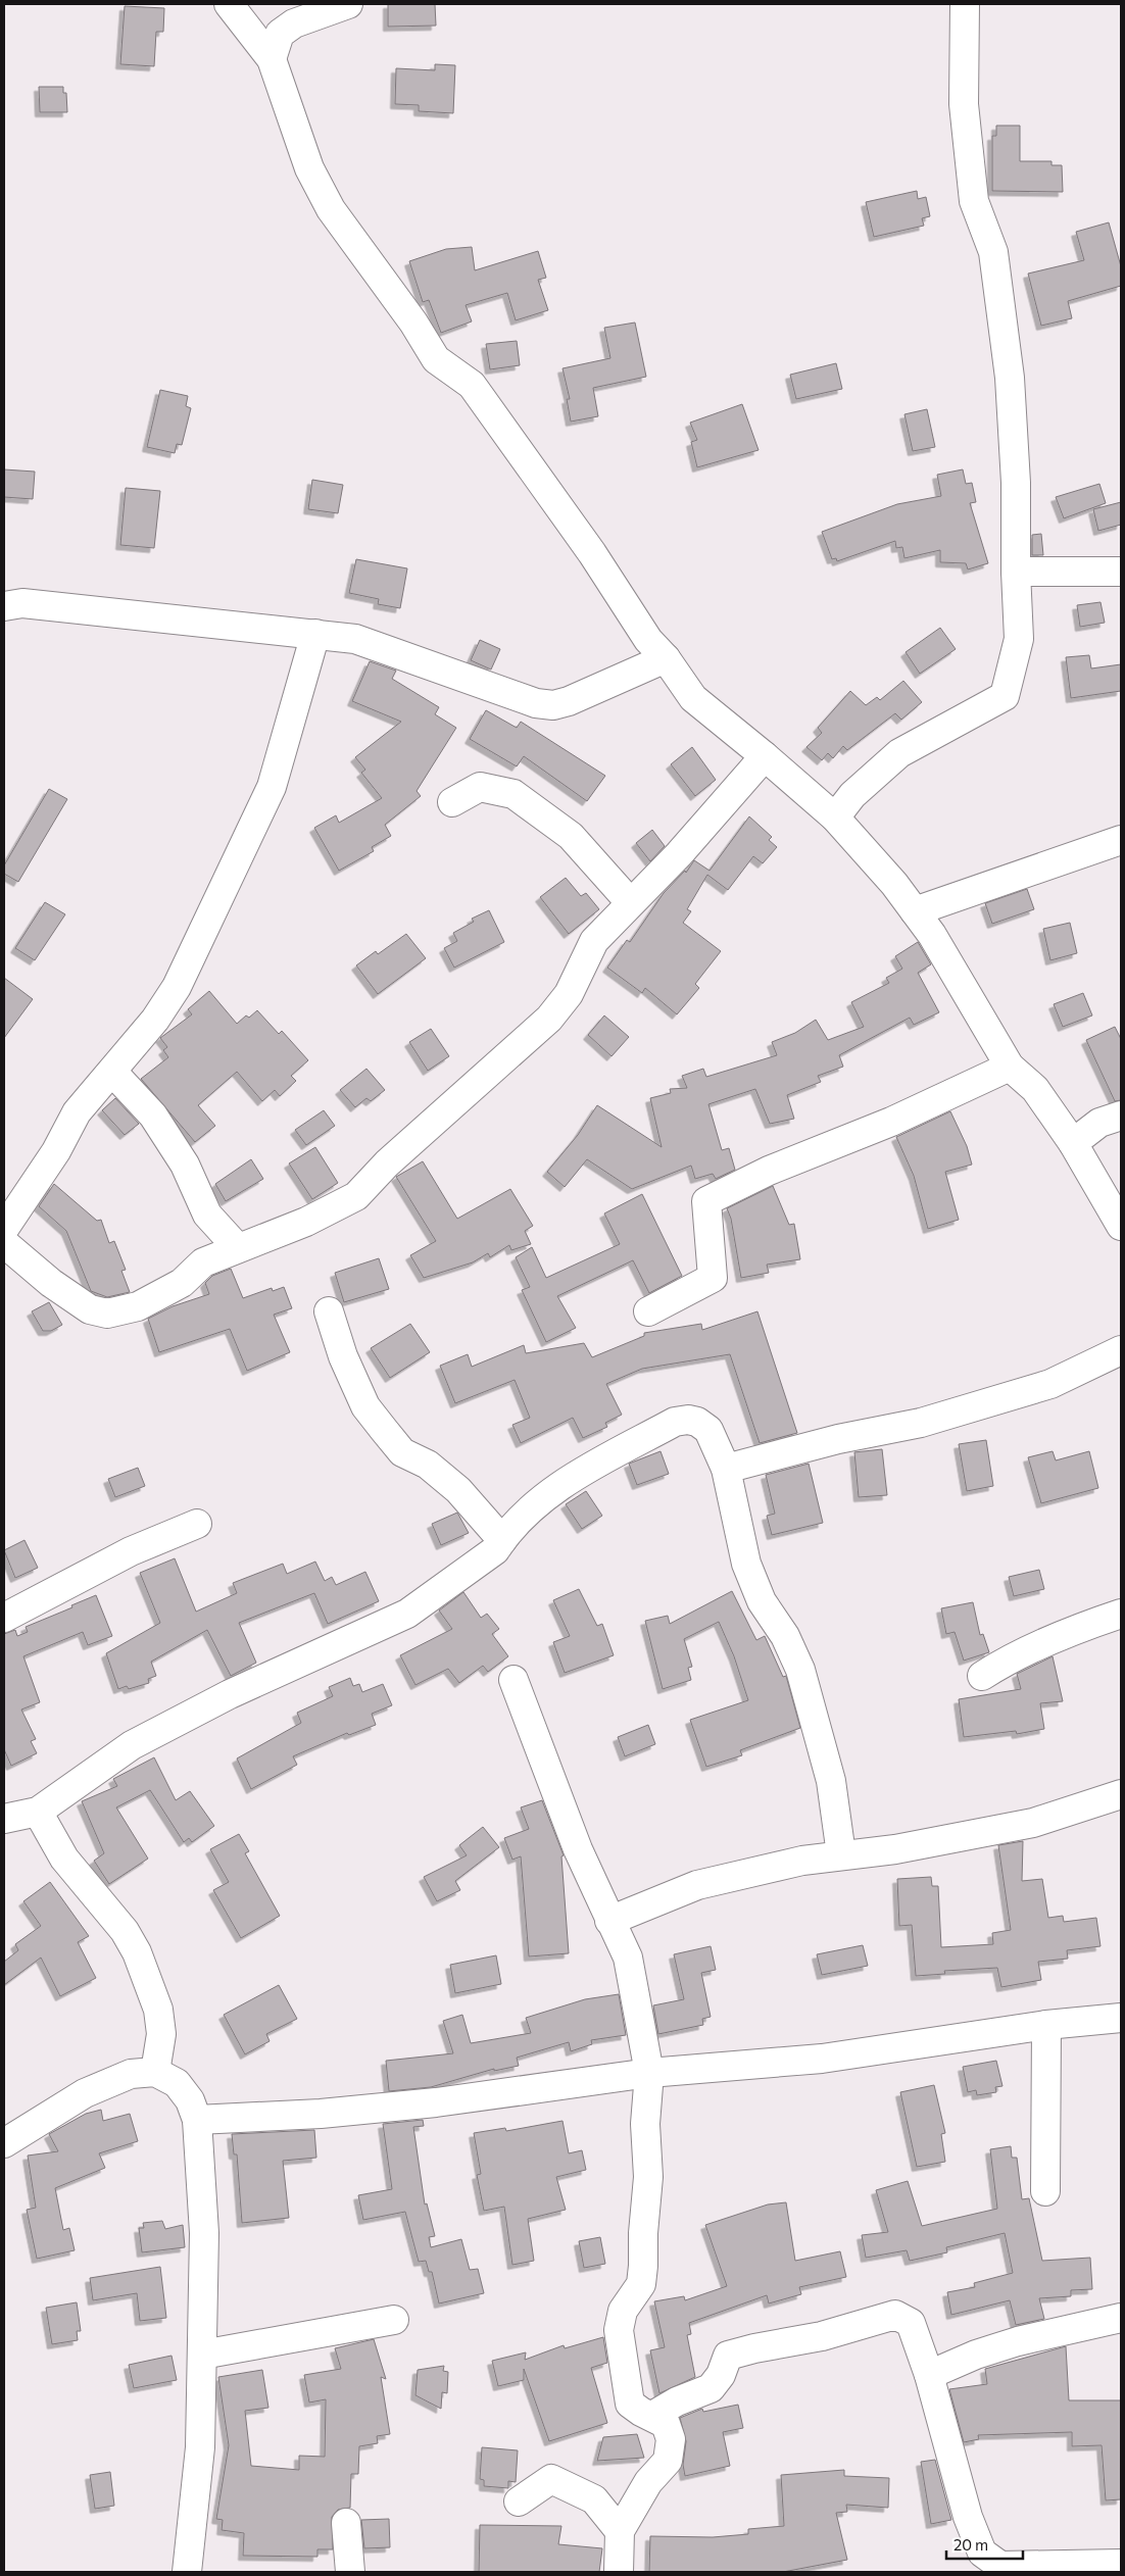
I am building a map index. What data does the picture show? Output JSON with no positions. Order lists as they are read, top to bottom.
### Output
{
  "scale_bar": "20 m"
}
